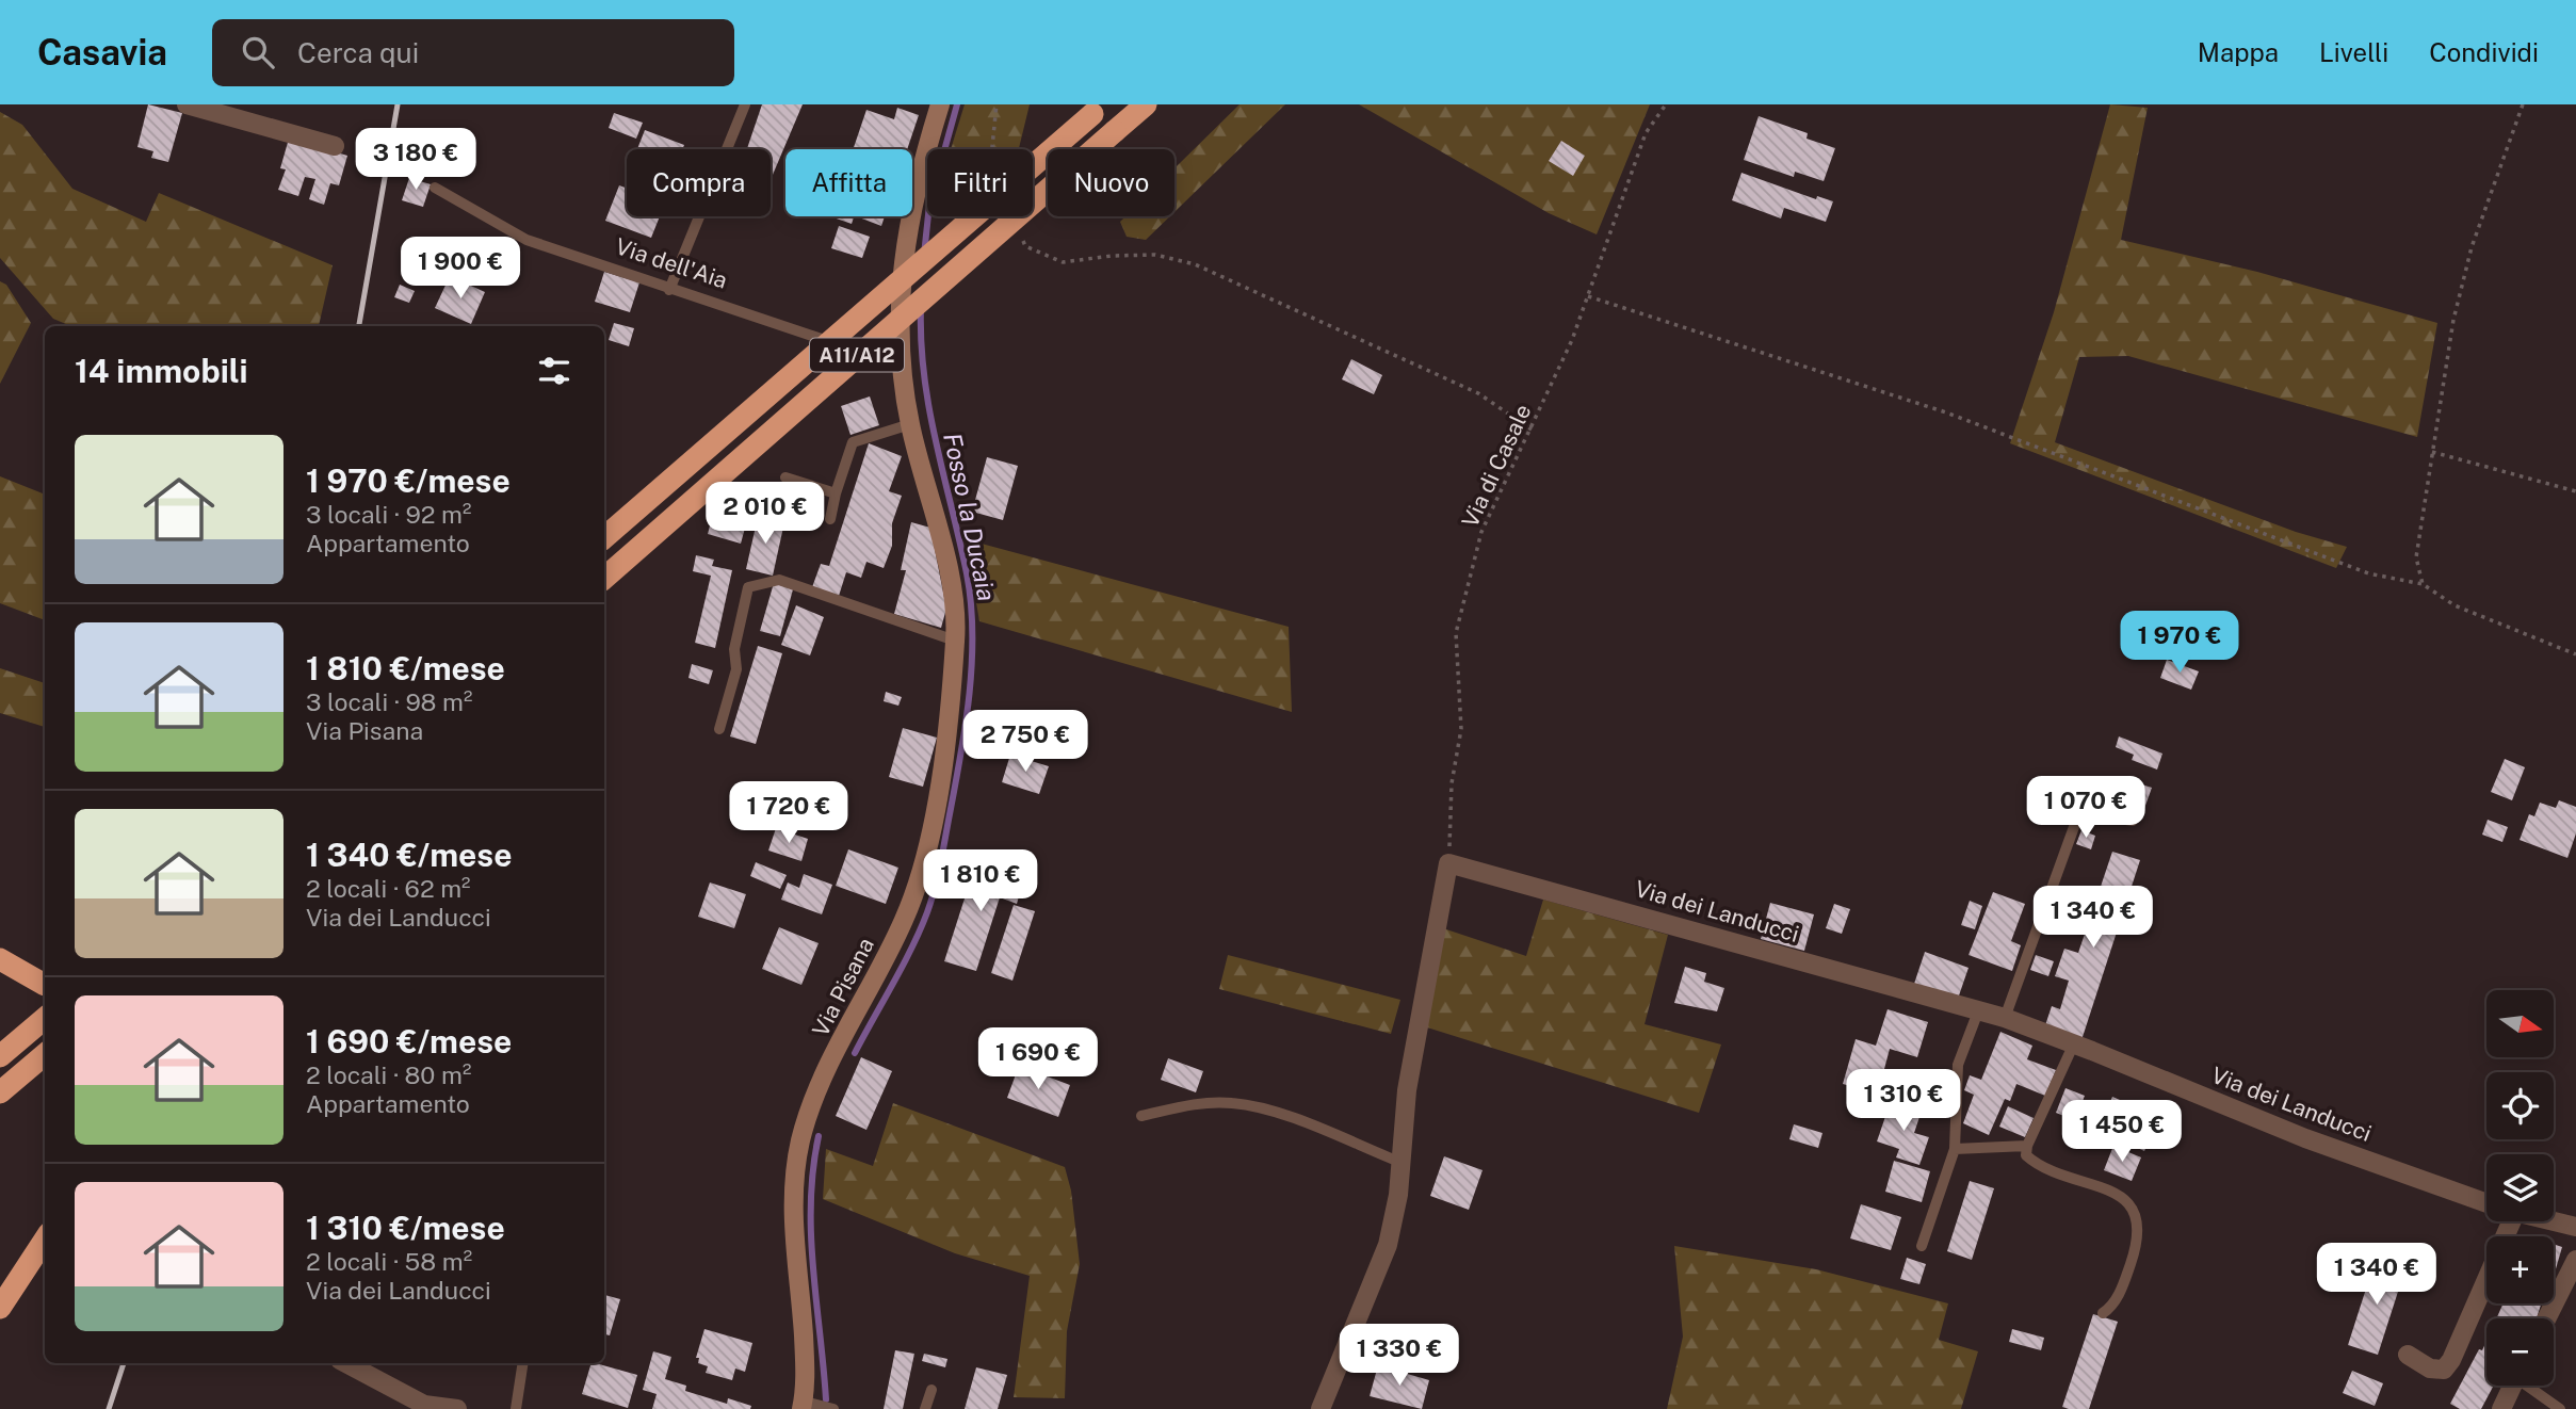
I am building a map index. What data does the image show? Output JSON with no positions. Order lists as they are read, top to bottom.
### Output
{
  "streets": {
    "highway": ["A11/A12"],
    "main road": ["Via Pisana"],
    "street": ["Via dei Landucci"],
    "lane": ["Via dell'Aia"],
    "path": ["Via di Casale"]
  },
  "crossings": [
    ["Via dell'Aia", "Via Pisana"],
    ["Via di Casale", "Via dei Landucci"]
  ],
  "water": ["Fosso la Ducaia"],
  "north": "right",
  "page": {
    "header": "Casavia",
    "search": "Cerca qui",
    "nav": ["Mappa", "Livelli", "Condividi"],
    "price": [
      "3 180 €",
      "1 900 €",
      "2 010 €",
      "1 970 €",
      "2 750 €",
      "1 070 €",
      "1 720 €",
      "1 810 €",
      "1 340 €",
      "1 690 €",
      "1 310 €",
      "1 450 €",
      "1 340 €",
      "1 330 €"
    ],
    "chip": [
      "Compra",
      "Affitta",
      "Filtri",
      "Nuovo"
    ],
    "heading": "14 immobili",
    "list": [
      {
        "name": "1 970 €/mese",
        "note": "3 locali · 92 m² · Appartamento"
      },
      {
        "name": "1 810 €/mese",
        "note": "3 locali · 98 m² · Via Pisana"
      },
      {
        "name": "1 340 €/mese",
        "note": "2 locali · 62 m² · Via dei Landucci"
      },
      {
        "name": "1 690 €/mese",
        "note": "2 locali · 80 m² · Appartamento"
      },
      {
        "name": "1 310 €/mese",
        "note": "2 locali · 58 m² · Via dei Landucci"
      }
    ],
    "map_buttons": ["+", "−"]
  }
}
